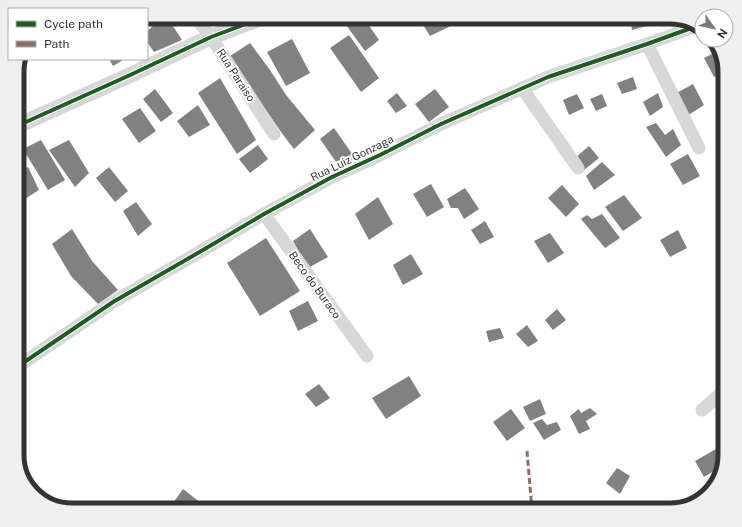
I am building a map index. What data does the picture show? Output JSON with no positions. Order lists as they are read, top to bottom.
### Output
{
  "streets": {
    "street": ["Rua Paraiso", "Rua Luiz Gonzaga", "Beco do Buraco"]
  },
  "crossings": [
    ["Rua Luiz Gonzaga", "Beco do Buraco"]
  ],
  "legend": ["Cycle path", "Path"],
  "north": "bottom right"
}
